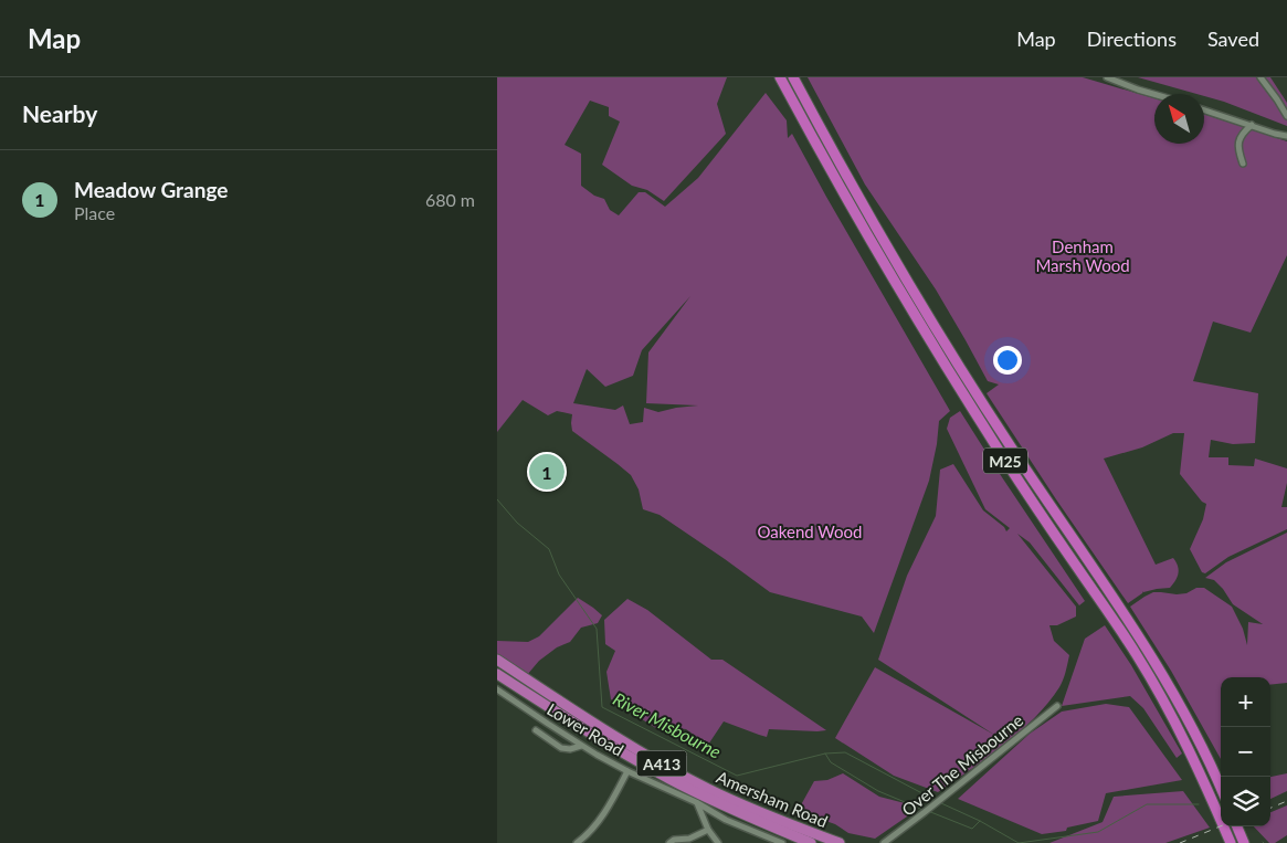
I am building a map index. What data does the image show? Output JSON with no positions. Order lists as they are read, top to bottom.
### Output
{
  "streets": {
    "highway": ["M25", "A413", "Amersham Road"],
    "street": ["Lower Road", "Over The Misbourne"]
  },
  "water": ["River Misbourne"],
  "parks": ["Denham Marsh Wood", "Oakend Wood"],
  "north": "top left",
  "page": {
    "header": "Map",
    "nav": ["Map", "Directions", "Saved"],
    "heading": "Nearby",
    "list": [
      {
        "mark": "1",
        "name": "Meadow Grange",
        "note": "Place",
        "value": "680 m"
      }
    ],
    "pins": "1",
    "map_buttons": ["+", "−"]
  }
}
